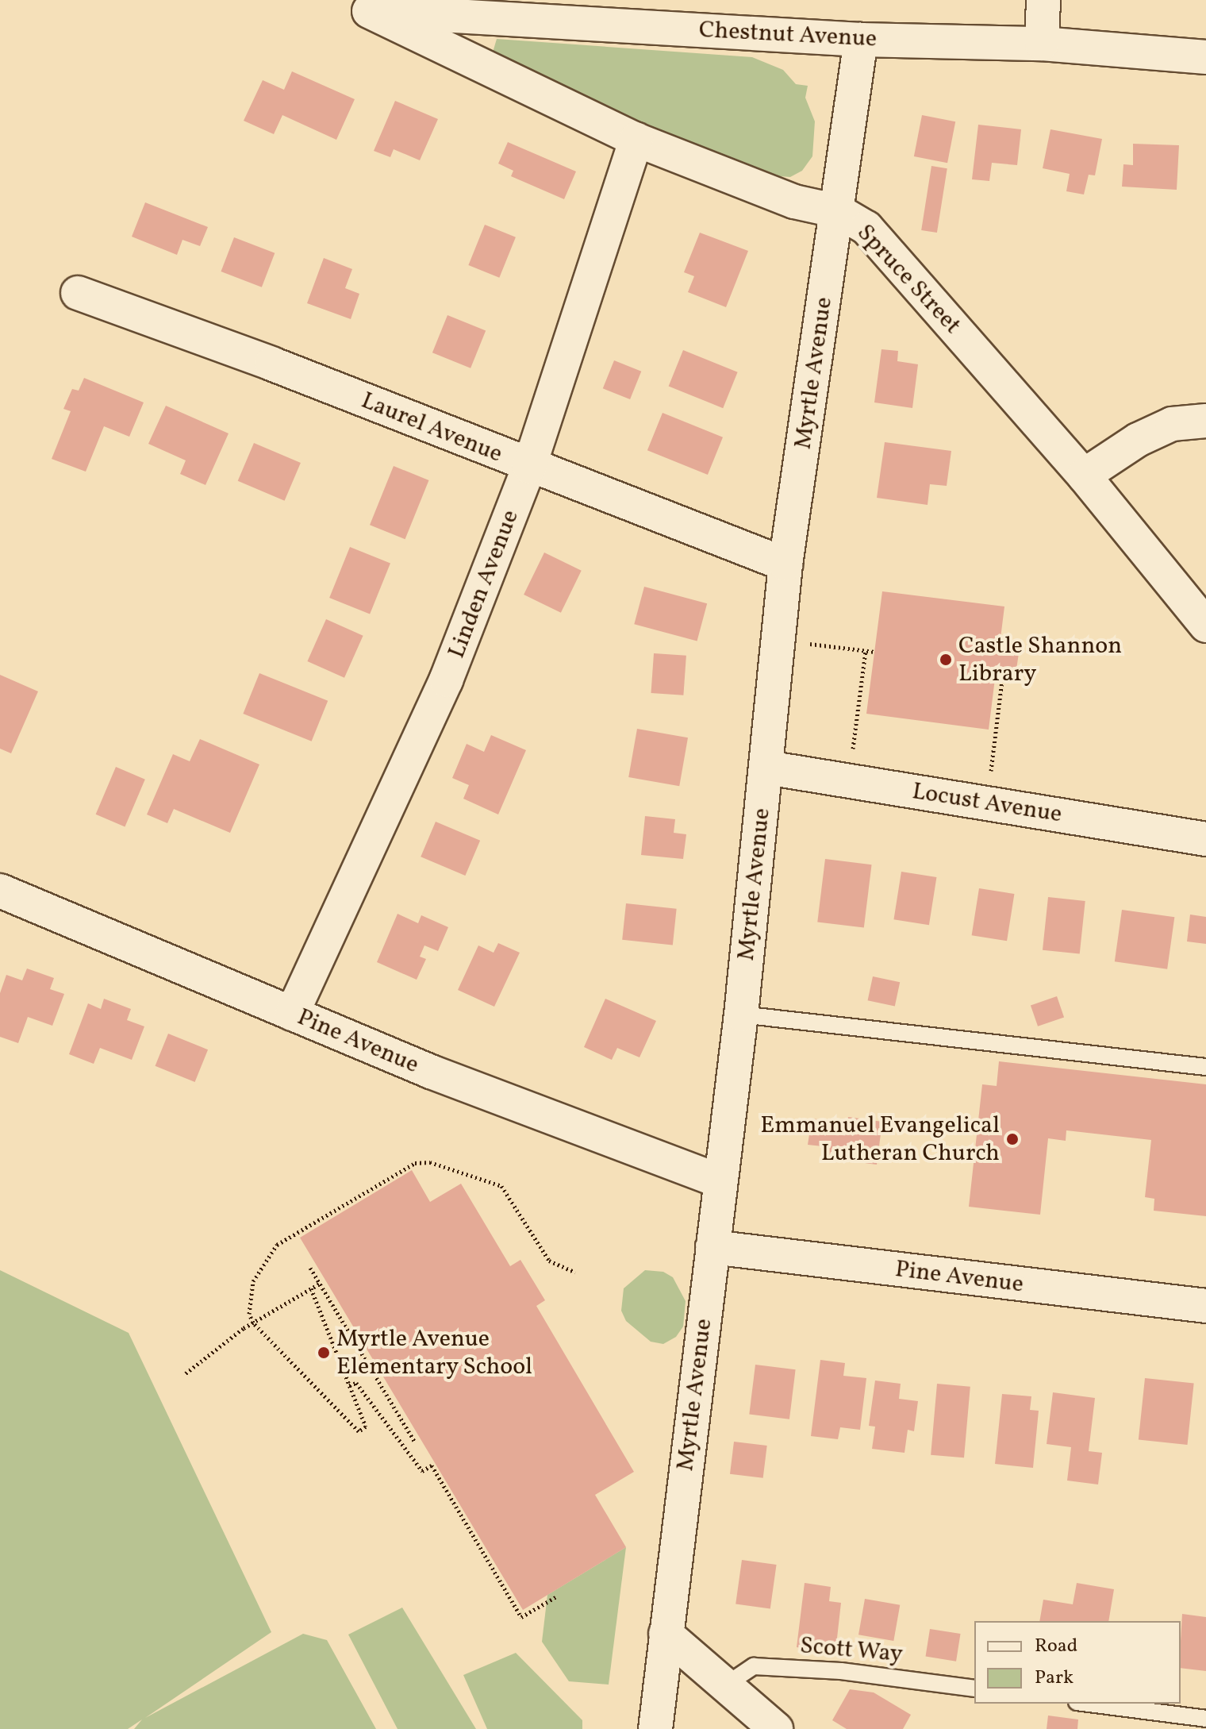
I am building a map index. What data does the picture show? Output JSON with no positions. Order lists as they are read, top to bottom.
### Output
{
  "streets": {
    "street": [
      "Chestnut Avenue",
      "Spruce Street",
      "Myrtle Avenue",
      "Laurel Avenue",
      "Linden Avenue",
      "Locust Avenue",
      "Pine Avenue"
    ],
    "lane": ["Scott Way"]
  },
  "crossings": [
    ["Chestnut Avenue", "Spruce Street"],
    ["Chestnut Avenue", "Myrtle Avenue"],
    ["Spruce Street", "Myrtle Avenue"],
    ["Spruce Street", "Linden Avenue"],
    ["Myrtle Avenue", "Laurel Avenue"],
    ["Myrtle Avenue", "Locust Avenue"],
    ["Myrtle Avenue", "Pine Avenue"],
    ["Laurel Avenue", "Linden Avenue"],
    ["Linden Avenue", "Pine Avenue"]
  ],
  "places": ["Castle Shannon Library", "Emmanuel Evangelical Lutheran Church", "Myrtle Avenue Elementary School"],
  "legend": ["Road", "Park"]
}
